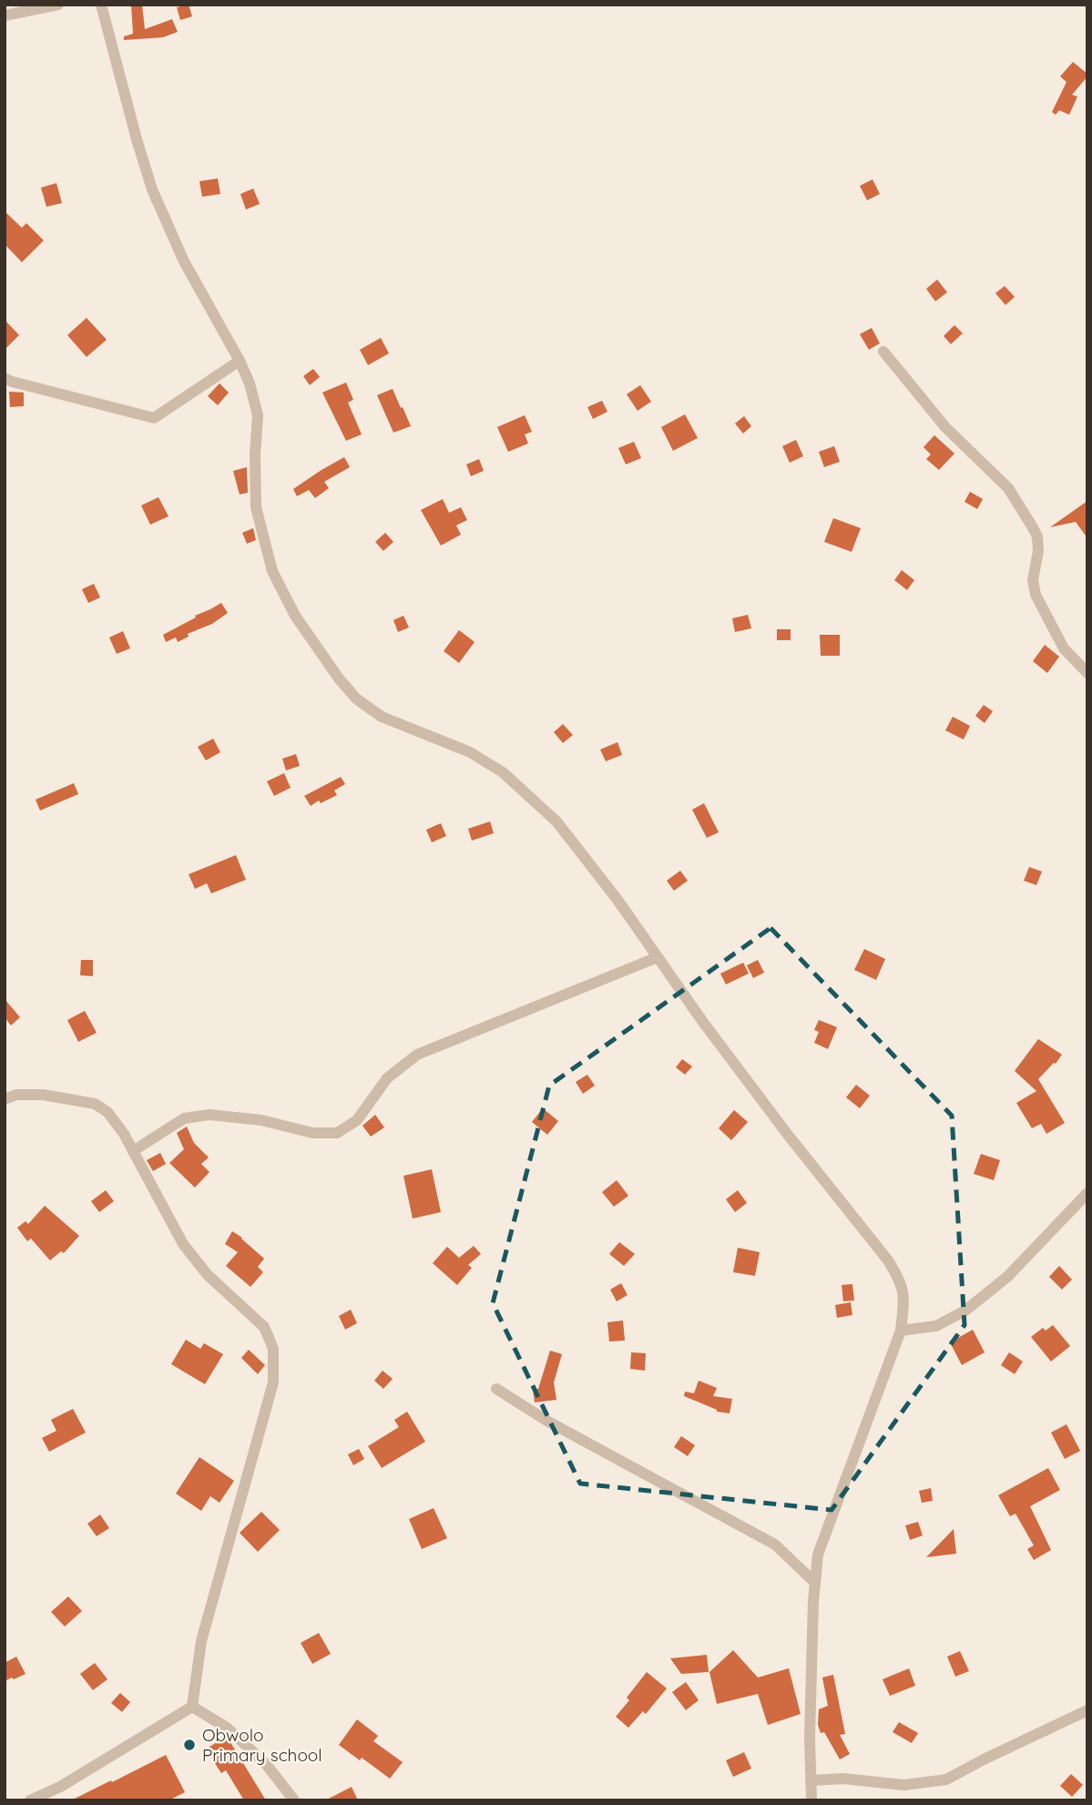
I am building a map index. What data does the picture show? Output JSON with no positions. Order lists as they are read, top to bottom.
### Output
{
  "places": ["Obwolo Primary school"]
}
